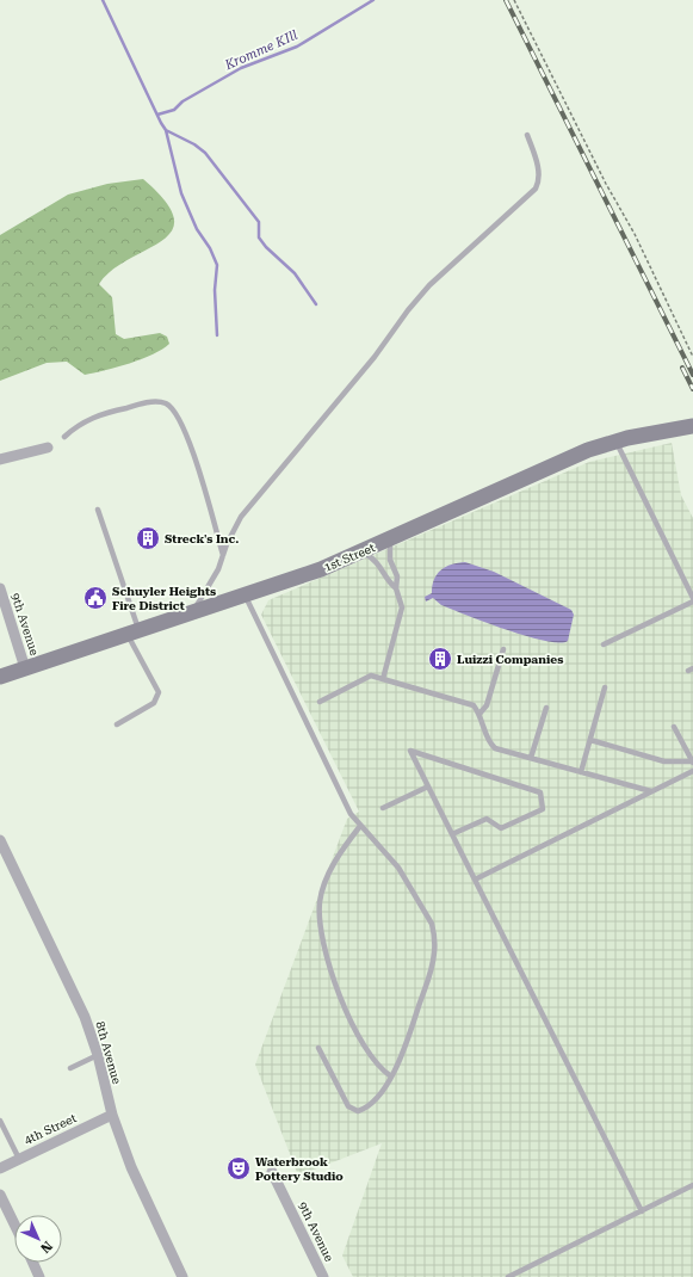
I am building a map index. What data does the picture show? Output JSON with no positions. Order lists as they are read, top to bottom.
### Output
{
  "streets": {
    "street": [
      "1st Street",
      "9th Avenue",
      "8th Avenue",
      "4th Street"
    ]
  },
  "crossings": [
    ["1st Street", "9th Avenue"],
    ["8th Avenue", "4th Street"]
  ],
  "water": ["Kromme KIll"],
  "places": {
    "building": ["Streck's Inc.", "Luizzi Companies"],
    "public building": ["Schuyler Heights Fire District"],
    "theatre": ["Waterbrook Pottery Studio"]
  },
  "north": "bottom right"
}
